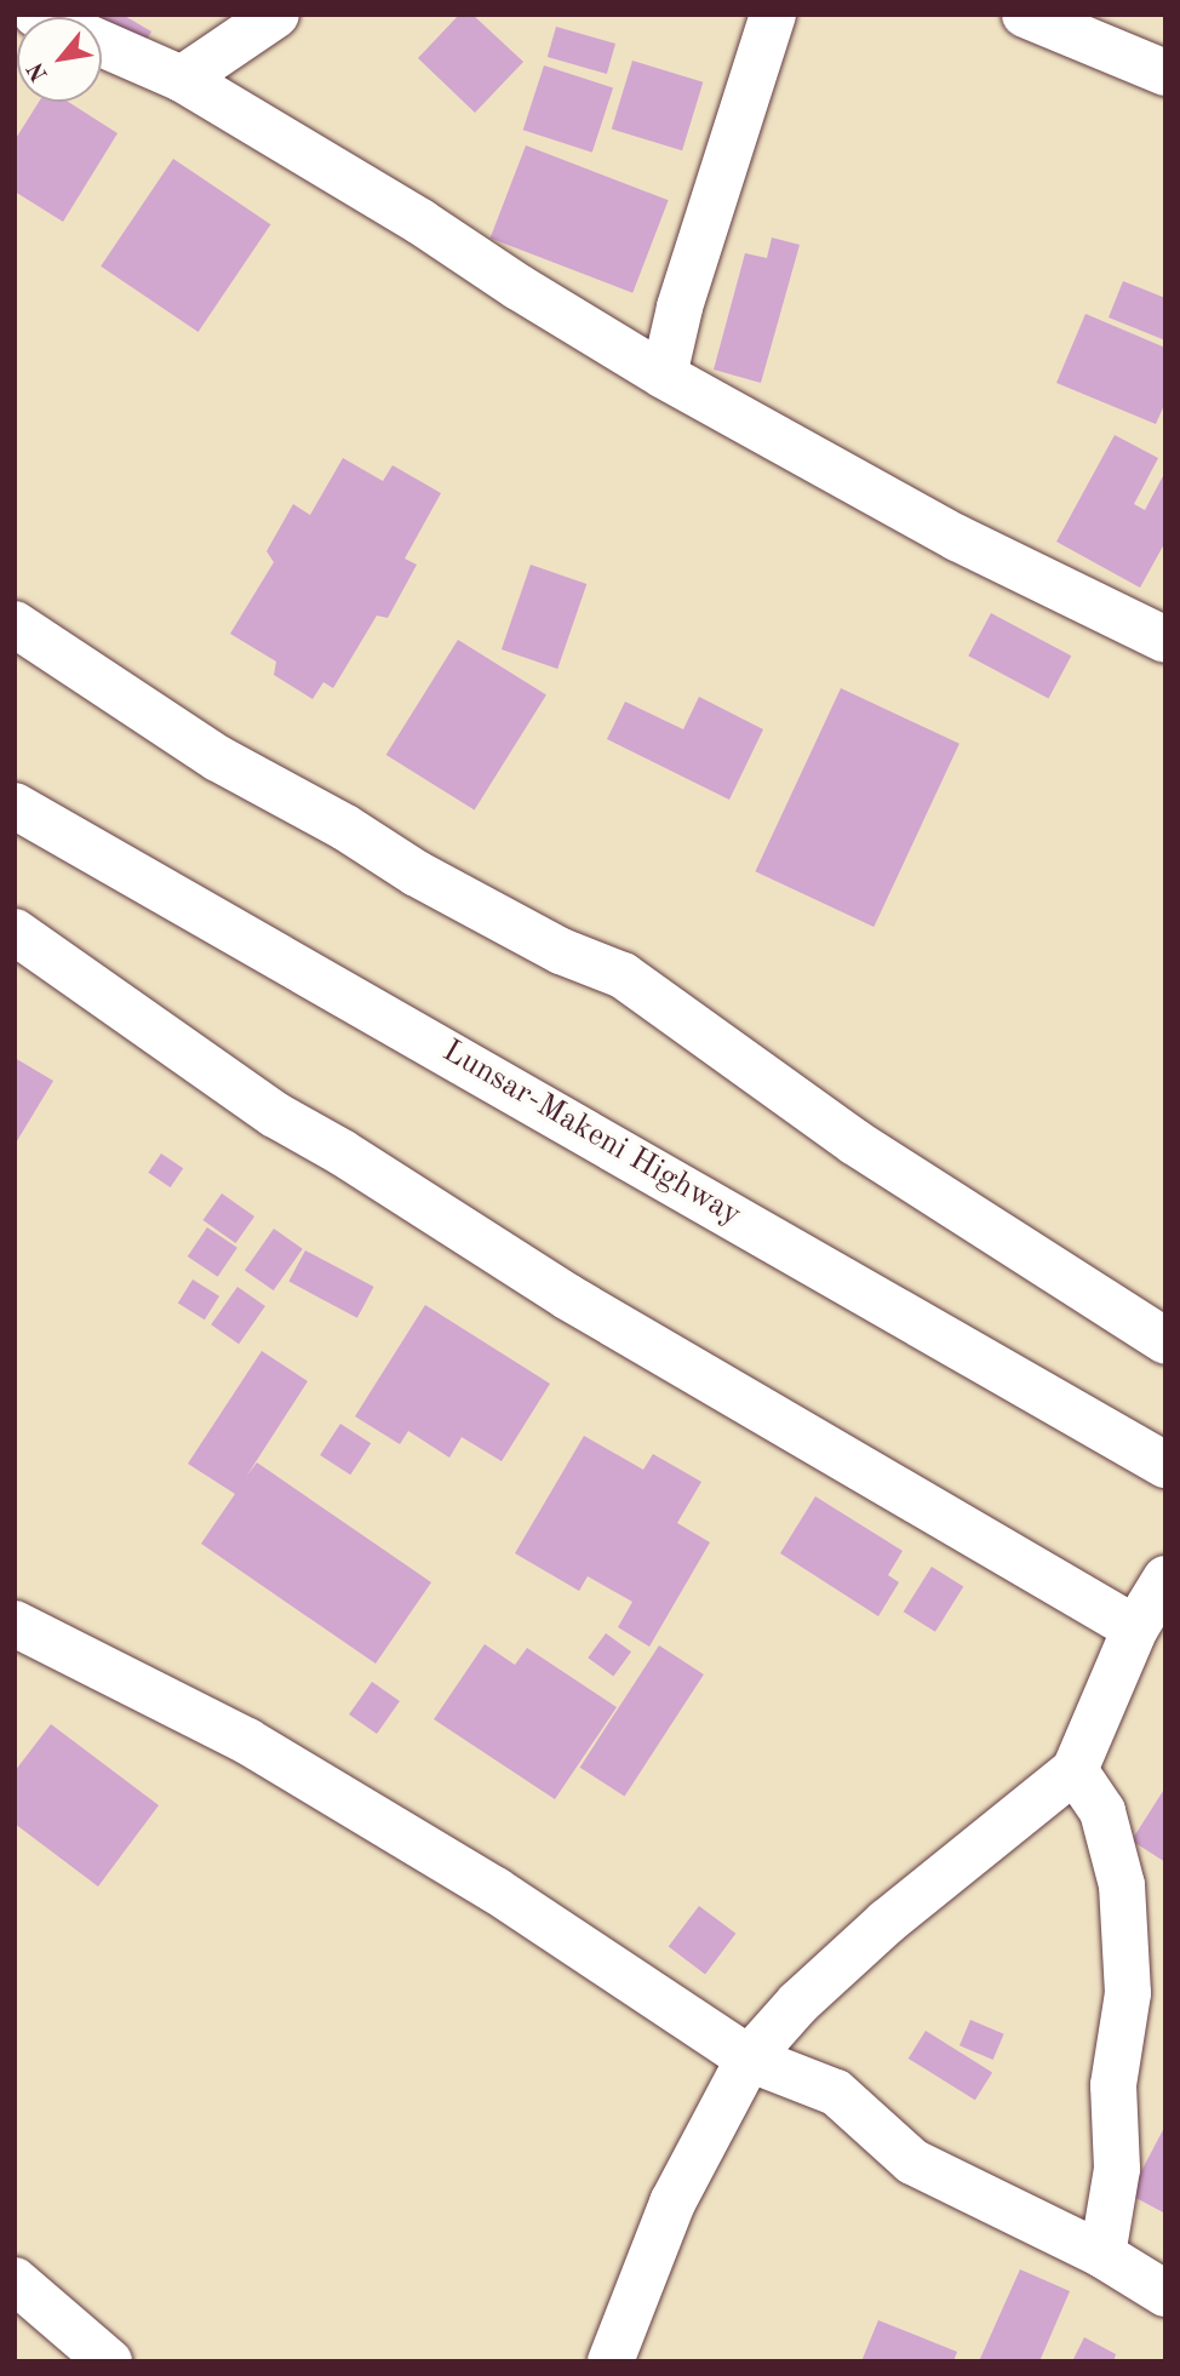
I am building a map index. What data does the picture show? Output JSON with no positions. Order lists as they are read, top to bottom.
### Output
{
  "streets": {
    "street": ["Lunsar-Makeni Highway"]
  },
  "north": "bottom left"
}
